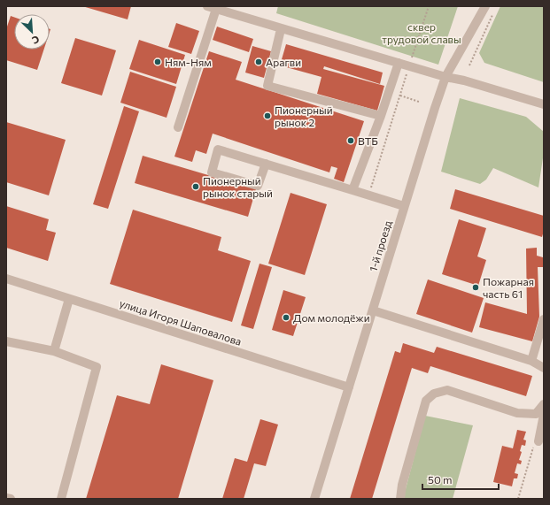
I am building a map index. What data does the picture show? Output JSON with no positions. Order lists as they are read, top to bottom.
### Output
{
  "streets": {
    "street": ["1-й проезд", "улица Игоря Шаповалова"]
  },
  "crossings": [
    ["1-й проезд", "улица Игоря Шаповалова"]
  ],
  "parks": ["сквер трудовой славы"],
  "places": [
    "Ням-Ням",
    "Арагви",
    "Пионерный рынок 2",
    "ВТБ",
    "Пионерный рынок старый",
    "Пожарная часть 61",
    "Дом молодёжи"
  ],
  "scale_bar": "50 m",
  "north": "bottom right"
}
